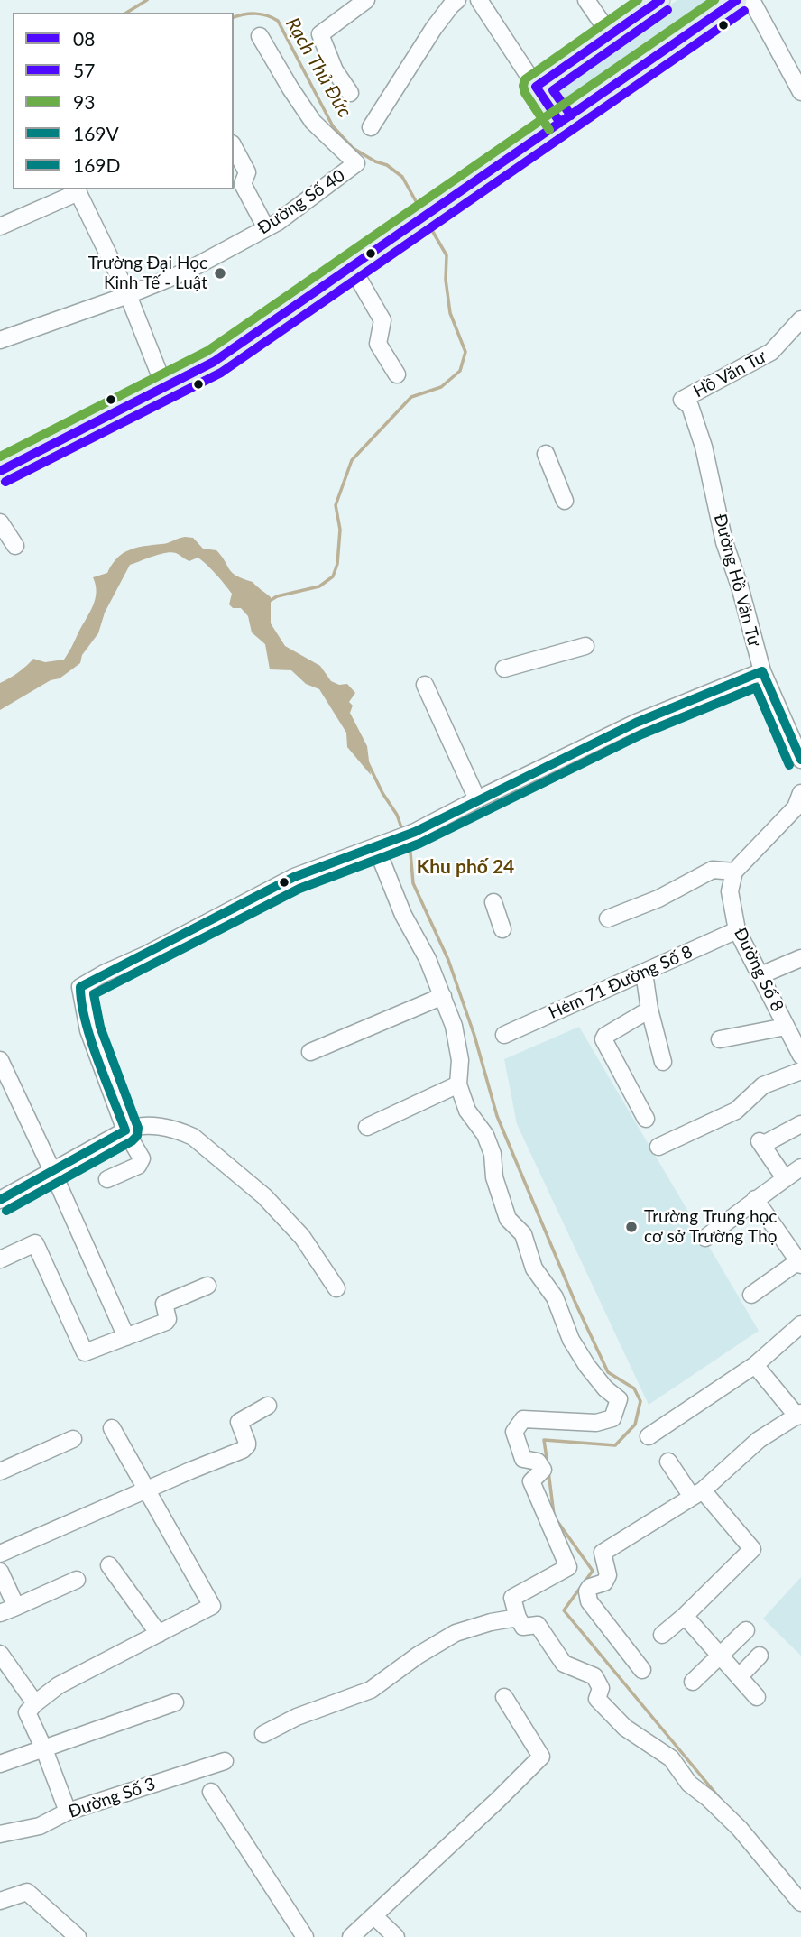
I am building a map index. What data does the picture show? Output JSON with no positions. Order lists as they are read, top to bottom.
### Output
{
  "streets": {
    "street": [
      "Đường Số 40",
      "Hồ Văn Tư",
      "Đường Hồ Văn Tư",
      "Đường Số 8",
      "Hẻm 71 Đường Số 8",
      "Đường Số 3"
    ]
  },
  "crossings": [
    ["Hồ Văn Tư", "Đường Hồ Văn Tư"],
    ["Đường Số 8", "Hẻm 71 Đường Số 8"]
  ],
  "districts": ["Khu phố 24"],
  "water": ["Rạch Thủ Đức"],
  "places": ["Trường Đại Học Kinh Tế - Luật", "Trường Trung học cơ sở Trường Thọ"],
  "lines": [
    "transit line 08",
    "transit line 93",
    "transit line 57",
    "transit line 169V",
    "transit line 169D"
  ],
  "legend": [
    "08",
    "57",
    "93",
    "169V",
    "169D"
  ]
}
